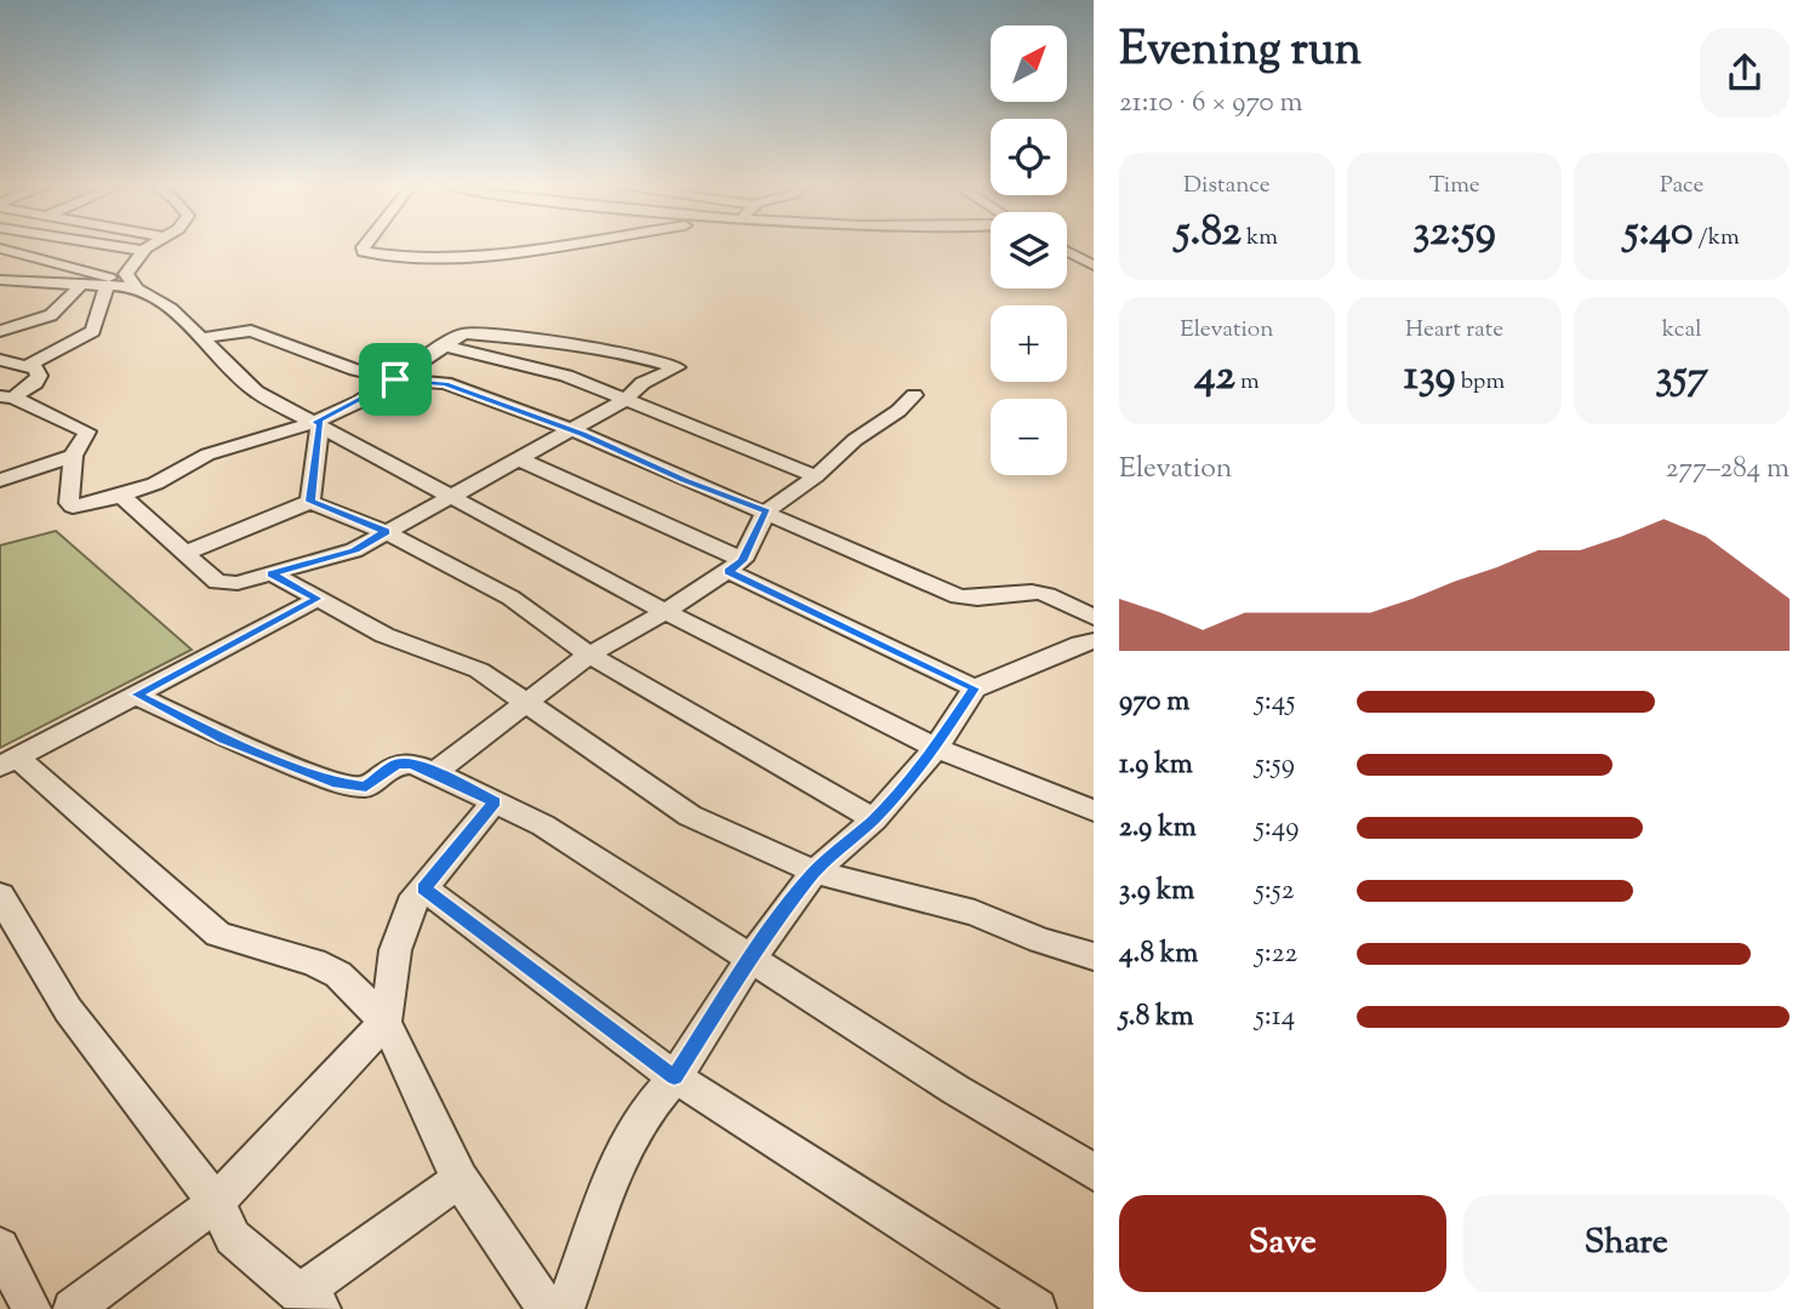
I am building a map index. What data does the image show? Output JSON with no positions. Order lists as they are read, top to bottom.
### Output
{
  "north": "top right",
  "page": {
    "heading": ["Evening run", "21:10 · 6 × 970 m"],
    "map_buttons": ["+", "−"],
    "stats": [
      ["Distance", "5.82 km"],
      ["Time", "32:59"],
      ["Pace", "5:40 /km"],
      ["Elevation", "42 m"],
      ["Heart rate", "139 bpm"],
      ["kcal", "357"]
    ],
    "chart": ["Elevation", "277–284 m"],
    "list": [
      {
        "name": "970 m",
        "note": "5:45"
      },
      {
        "name": "1.9 km",
        "note": "5:59"
      },
      {
        "name": "2.9 km",
        "note": "5:49"
      },
      {
        "name": "3.9 km",
        "note": "5:52"
      },
      {
        "name": "4.8 km",
        "note": "5:22"
      },
      {
        "name": "5.8 km",
        "note": "5:14"
      }
    ],
    "buttons": ["Save", "Share"]
  }
}
